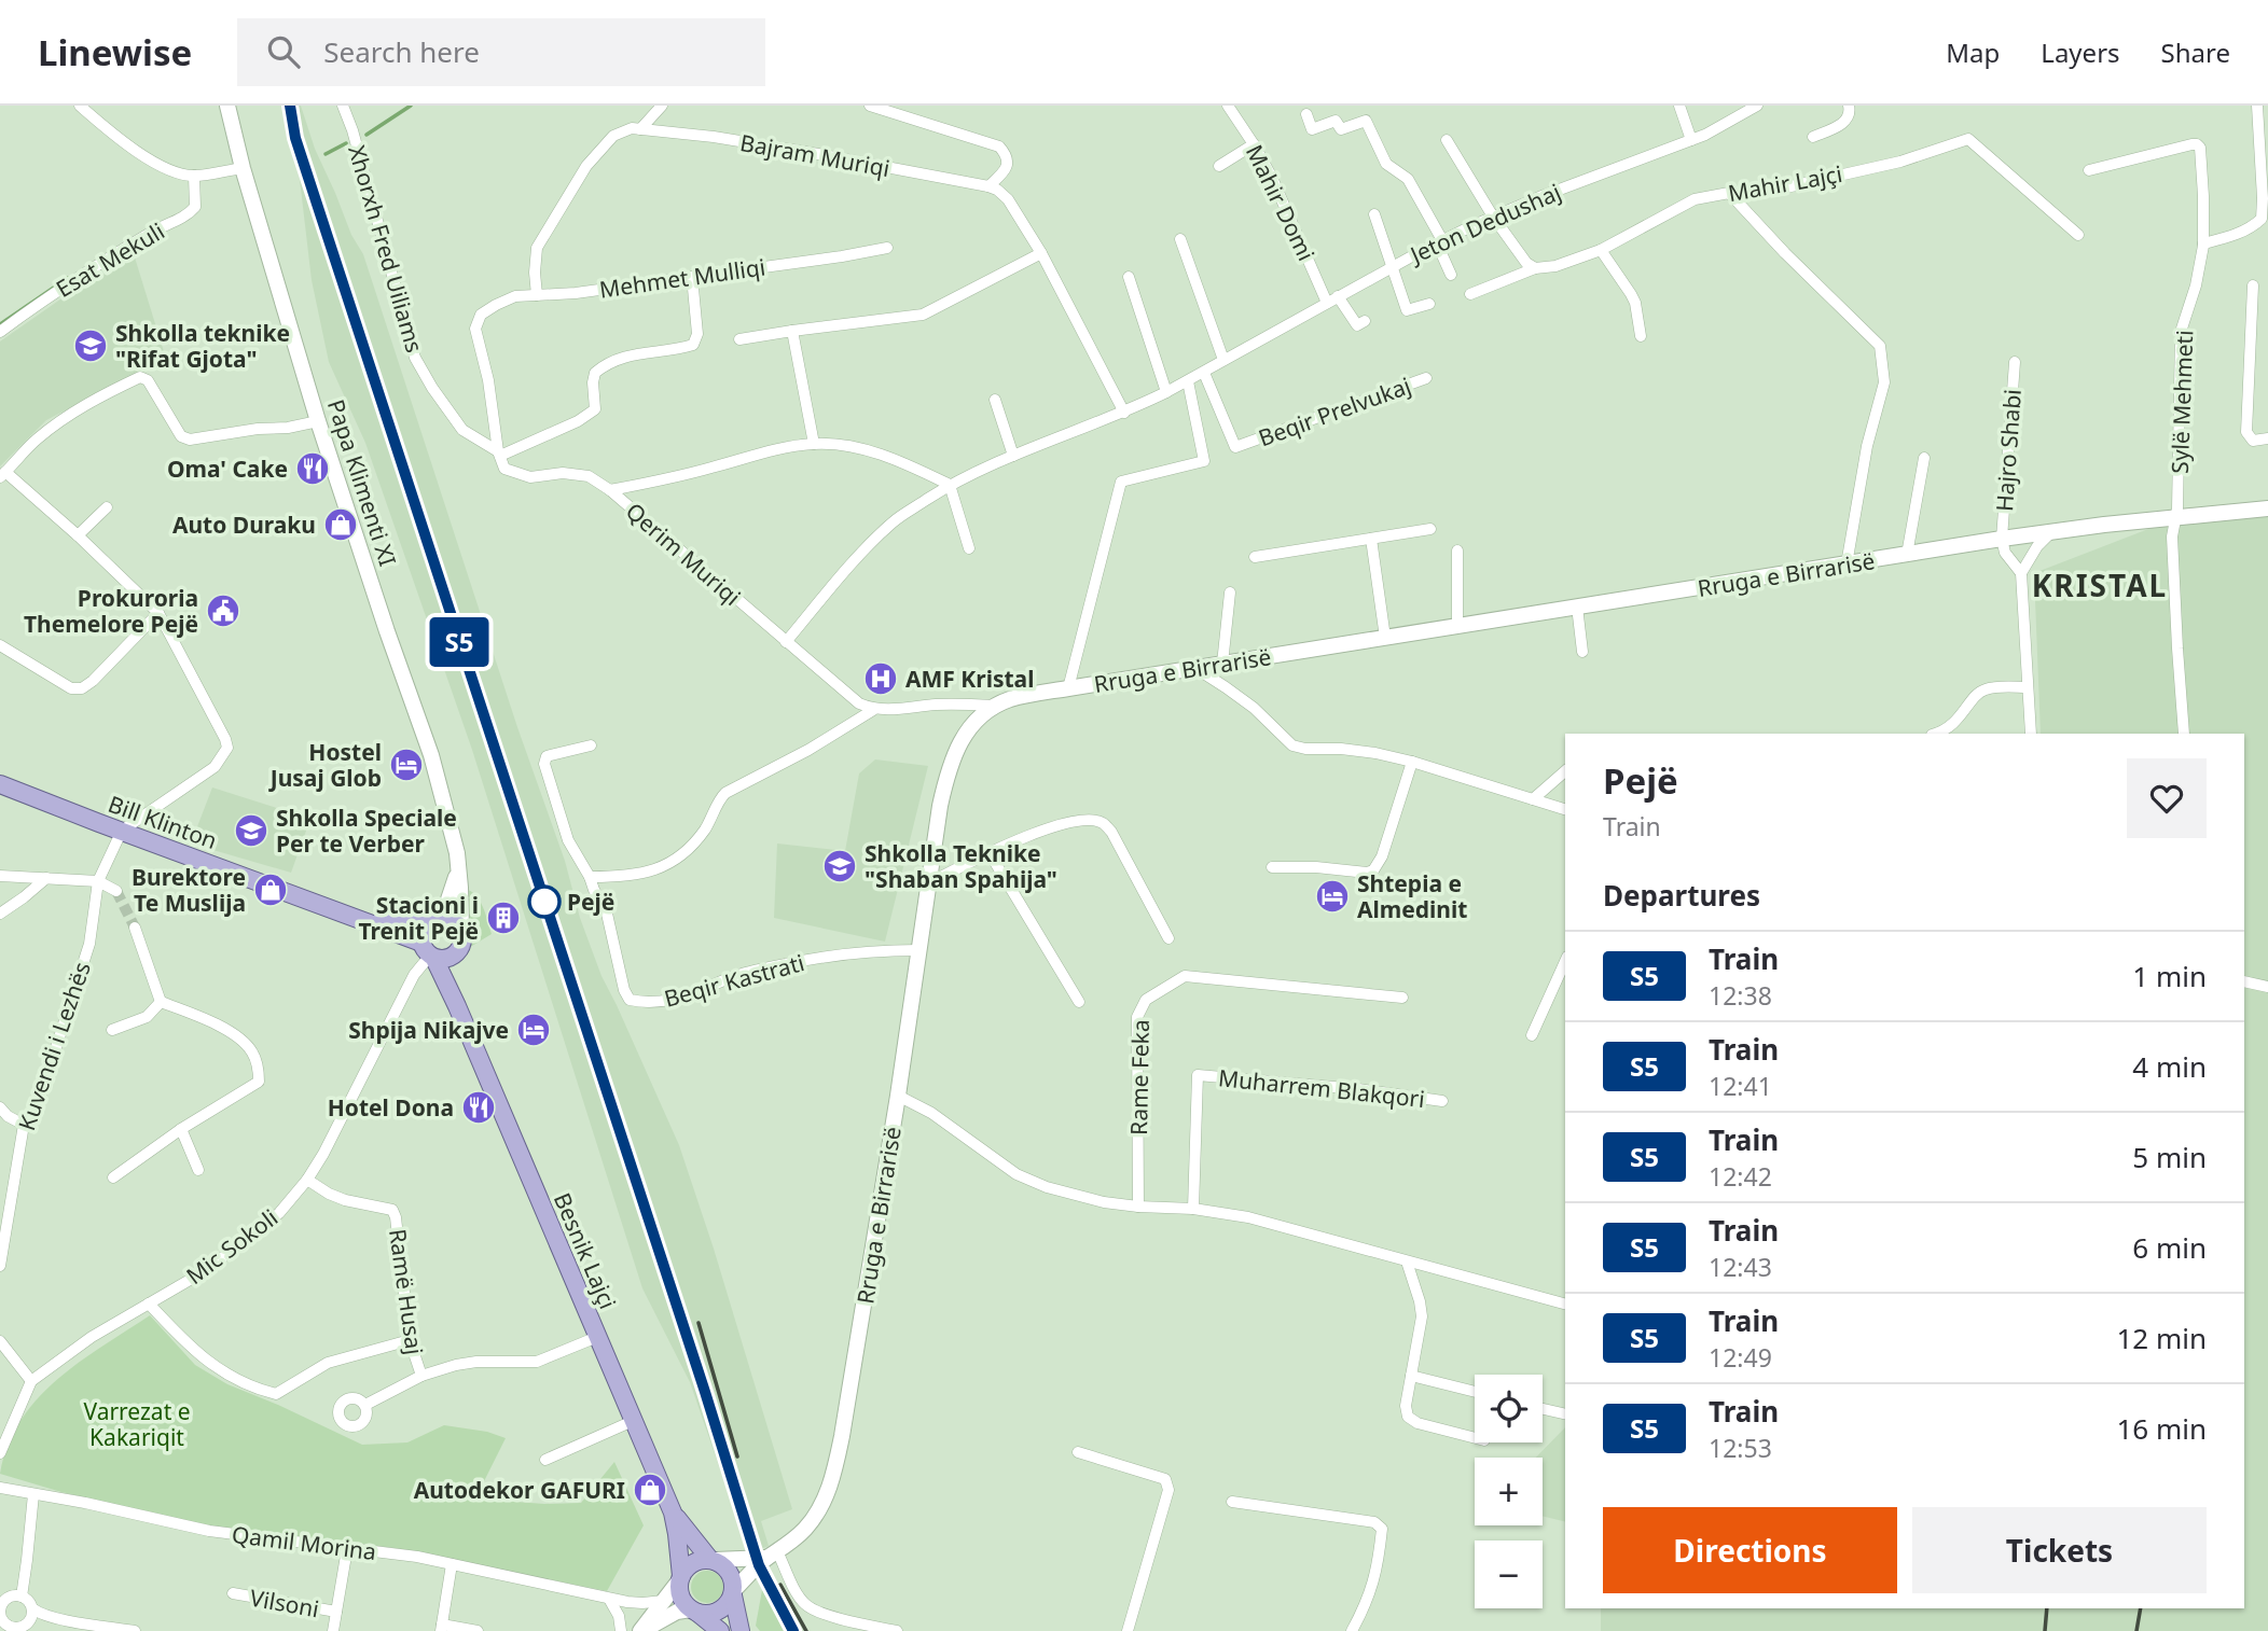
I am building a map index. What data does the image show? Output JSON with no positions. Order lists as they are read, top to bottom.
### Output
{
  "streets": {
    "main road": ["Papa Klimenti XI", "Bill Klinton", "Besnik Lajçi"],
    "street": [
      "Bajram Muriqi",
      "Mahir Lajçi",
      "Mahir Domi",
      "Jeton Dedushaj",
      "Xhorxh Fred Uiliams",
      "Esat Mekuli",
      "Mehmet Mulliqi",
      "Sylë Mehmeti",
      "Beqir Prelvukaj",
      "Hajro Shabi",
      "Qerim Muriqi",
      "Rruga e Birrarisë",
      "Beqir Kastrati",
      "Kuvendi i Lezhës",
      "Rame Feka",
      "Muharrem Blakqori",
      "Mic Sokoli",
      "Ramë Husaj",
      "Qamil Morina",
      "Vilsoni"
    ]
  },
  "crossings": [
    ["Bajram Muriqi", "Mehmet Mulliqi"],
    ["Mahir Domi", "Jeton Dedushaj"],
    ["Jeton Dedushaj", "Beqir Prelvukaj"],
    ["Jeton Dedushaj", "Qerim Muriqi"],
    ["Xhorxh Fred Uiliams", "Mehmet Mulliqi"],
    ["Xhorxh Fred Uiliams", "Qerim Muriqi"],
    ["Mehmet Mulliqi", "Qerim Muriqi"],
    ["Sylë Mehmeti", "Rruga e Birrarisë"],
    ["Hajro Shabi", "Rruga e Birrarisë"],
    ["Papa Klimenti XI", "Bill Klinton"],
    ["Papa Klimenti XI", "Mic Sokoli"],
    ["Papa Klimenti XI", "Besnik Lajçi"],
    ["Rruga e Birrarisë", "Beqir Kastrati"],
    ["Rruga e Birrarisë", "Besnik Lajçi"],
    ["Bill Klinton", "Kuvendi i Lezhës"],
    ["Bill Klinton", "Mic Sokoli"],
    ["Bill Klinton", "Besnik Lajçi"],
    ["Mic Sokoli", "Besnik Lajçi"],
    ["Mic Sokoli", "Ramë Husaj"],
    ["Qamil Morina", "Vilsoni"]
  ],
  "districts": ["KRISTAL"],
  "parks": ["Varrezat e Kakariqit"],
  "places": {
    "school or university": ["Shkolla teknike \"Rifat Gjota\"", "Shkolla Speciale Per te Verber", "Shkolla Teknike \"Shaban Spahija\""],
    "restaurant": ["Oma' Cake", "Hotel Dona"],
    "shop": ["Auto Duraku", "Burektore Te Muslija", "Autodekor GAFURI"],
    "public building": ["Prokuroria Themelore Pejë"],
    "hospital": ["AMF Kristal"],
    "hotel": ["Hostel Jusaj Glob", "Shtepia e Almedinit", "Shpija Nikajve"],
    "other": ["Pejë"],
    "building": ["Stacioni i Trenit Pejë"]
  },
  "page": {
    "header": "Linewise",
    "search": "Search here",
    "nav": ["Map", "Layers", "Share"],
    "on_map": "S5",
    "heading": [
      ["Pejë", "Train"],
      "Departures"
    ],
    "list": [
      {
        "mark": "S5",
        "name": "Train",
        "note": "12:38",
        "value": "1 min"
      },
      {
        "mark": "S5",
        "name": "Train",
        "note": "12:41",
        "value": "4 min"
      },
      {
        "mark": "S5",
        "name": "Train",
        "note": "12:42",
        "value": "5 min"
      },
      {
        "mark": "S5",
        "name": "Train",
        "note": "12:43",
        "value": "6 min"
      },
      {
        "mark": "S5",
        "name": "Train",
        "note": "12:49",
        "value": "12 min"
      },
      {
        "mark": "S5",
        "name": "Train",
        "note": "12:53",
        "value": "16 min"
      }
    ],
    "map_buttons": ["+", "−"],
    "buttons": ["Directions", "Tickets"]
  }
}
